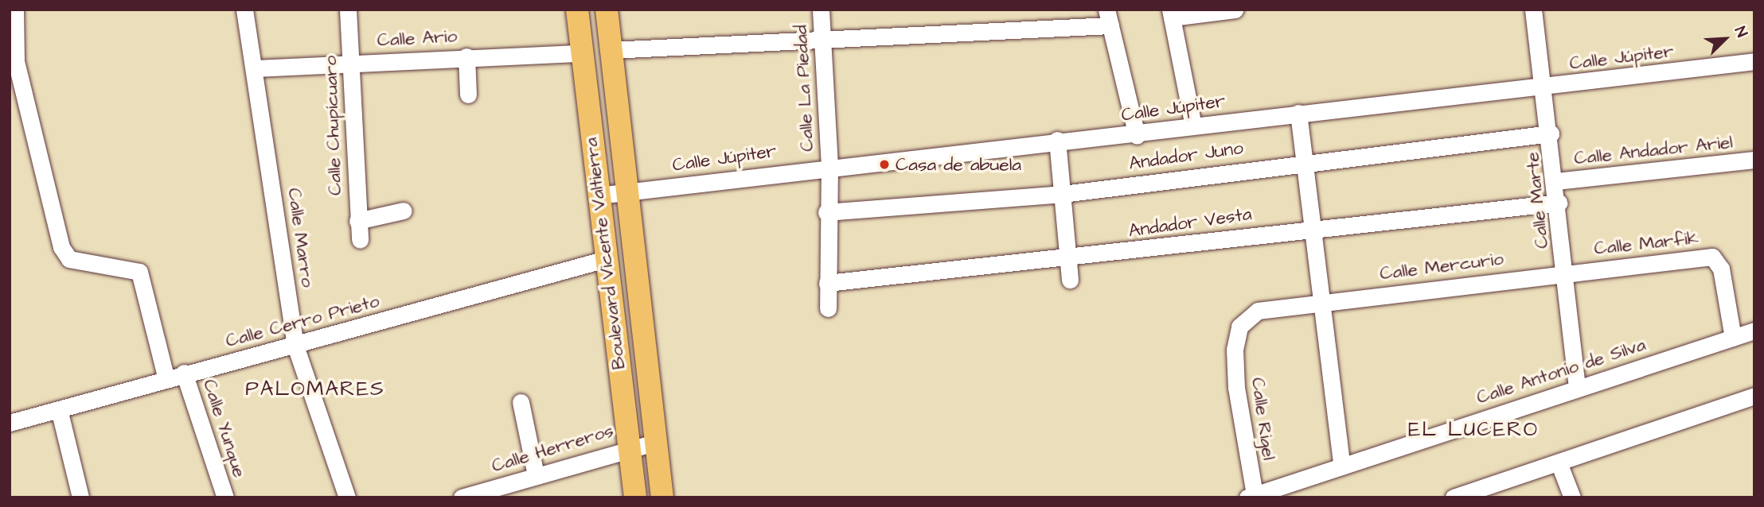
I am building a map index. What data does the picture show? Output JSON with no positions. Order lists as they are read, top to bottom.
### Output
{
  "streets": {
    "main road": ["Boulevard Vicente Valtierra"],
    "street": [
      "Calle Ario",
      "Calle Júpiter",
      "Calle La Piedad",
      "Calle Chupícuaro",
      "Calle Andador Ariel",
      "Andador Juno",
      "Calle Marte",
      "Andador Vesta",
      "Calle Marro",
      "Calle Marfik",
      "Calle Mercurio",
      "Calle Cerro Prieto",
      "Calle Antonio de Silva",
      "Calle Rigel",
      "Calle Yunque",
      "Calle Herreros"
    ]
  },
  "crossings": [
    ["Calle Ario", "Calle Chupícuaro"],
    ["Calle Ario", "Calle Marro"],
    ["Calle Ario", "Boulevard Vicente Valtierra"],
    ["Calle Júpiter", "Calle La Piedad"],
    ["Calle Júpiter", "Calle Marte"],
    ["Calle Júpiter", "Boulevard Vicente Valtierra"],
    ["Calle La Piedad", "Andador Juno"],
    ["Calle La Piedad", "Andador Vesta"],
    ["Calle Andador Ariel", "Calle Marte"],
    ["Andador Juno", "Calle Marte"],
    ["Calle Marte", "Andador Vesta"],
    ["Calle Marte", "Calle Marfik"],
    ["Calle Marte", "Calle Mercurio"],
    ["Calle Marte", "Calle Antonio de Silva"],
    ["Calle Marro", "Calle Cerro Prieto"],
    ["Calle Marfik", "Calle Mercurio"],
    ["Calle Marfik", "Calle Antonio de Silva"],
    ["Boulevard Vicente Valtierra", "Calle Cerro Prieto"],
    ["Boulevard Vicente Valtierra", "Calle Herreros"],
    ["Calle Mercurio", "Calle Rigel"],
    ["Calle Cerro Prieto", "Calle Yunque"],
    ["Calle Antonio de Silva", "Calle Rigel"]
  ],
  "districts": ["PALOMARES", "EL LUCERO"],
  "places": ["Casa de abuela"],
  "north": "top right"
}
